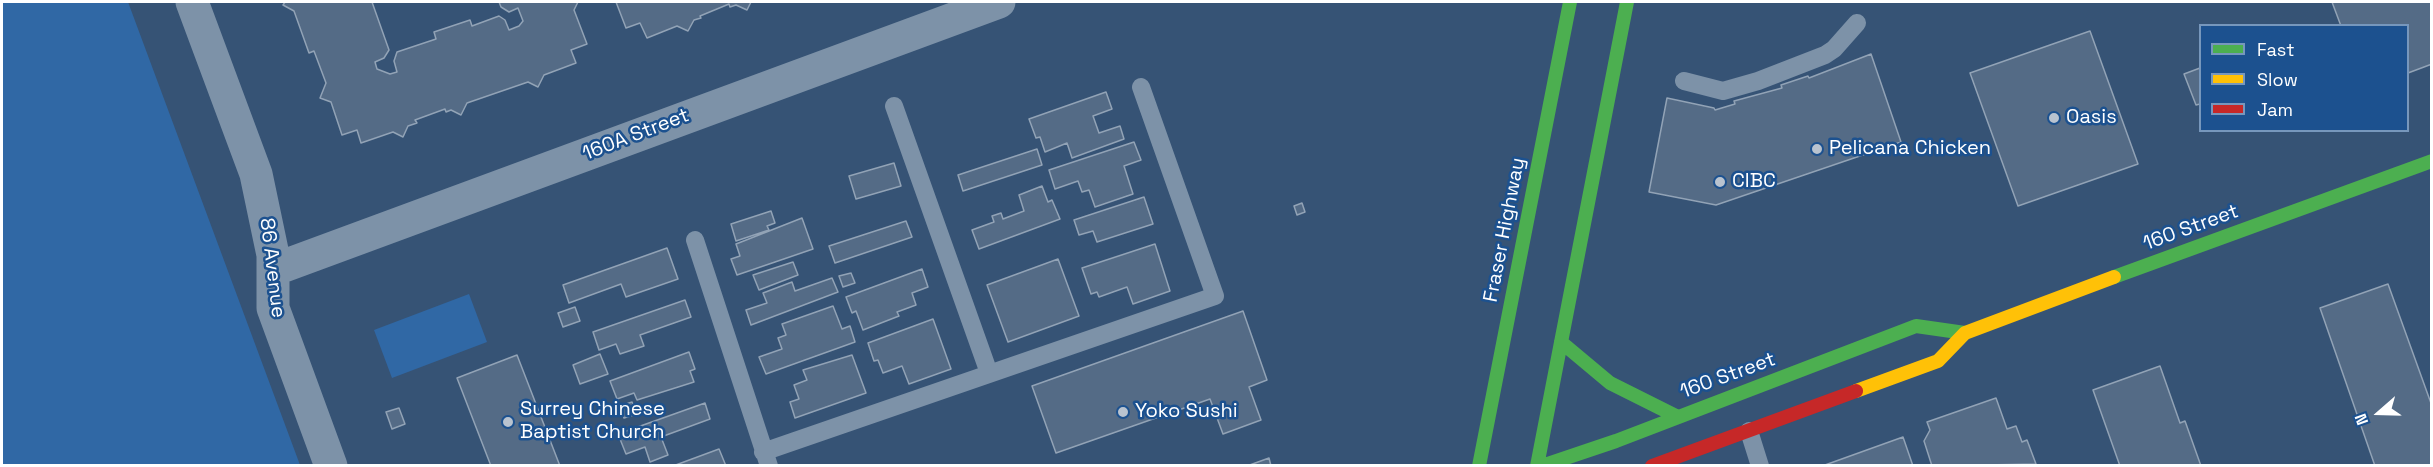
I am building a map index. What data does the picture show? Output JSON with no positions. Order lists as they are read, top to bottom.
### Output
{
  "streets": {
    "main road": ["160 Street", "Fraser Highway"],
    "street": ["160A Street", "86 Avenue"]
  },
  "crossings": [
    ["160A Street", "86 Avenue"]
  ],
  "places": [
    "Oasis",
    "Pelicana Chicken",
    "CIBC",
    "Yoko Sushi",
    "Surrey Chinese Baptist Church"
  ],
  "legend": ["Fast", "Slow", "Jam"],
  "north": "left"
}
